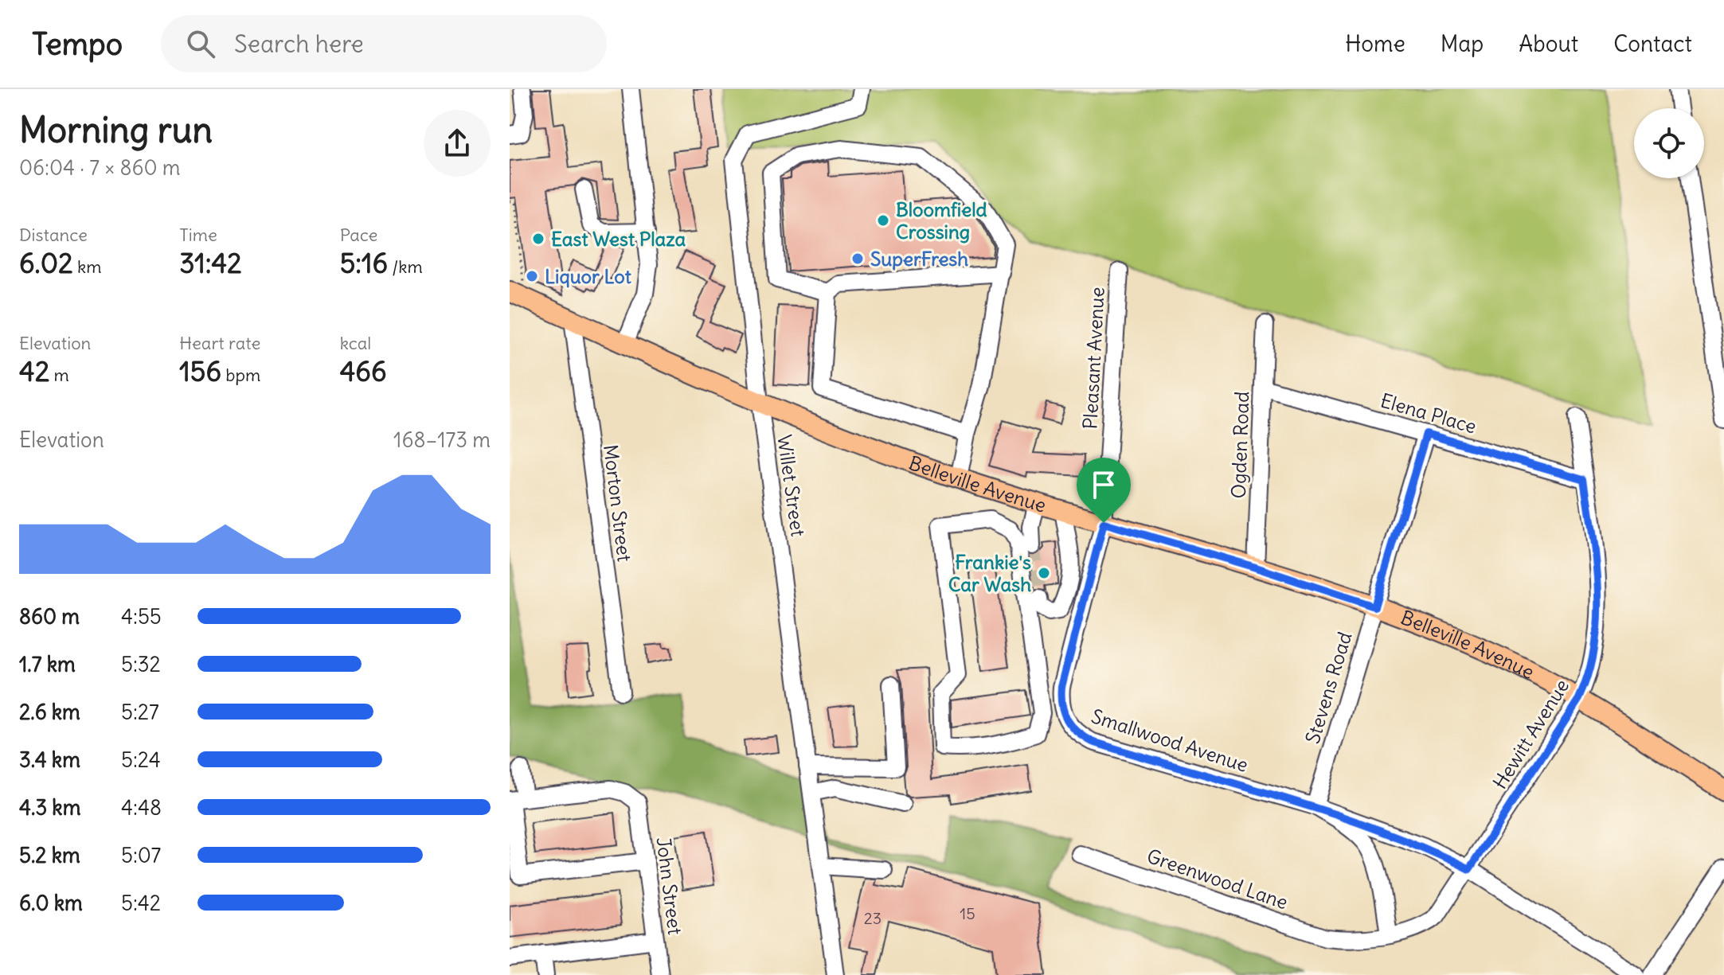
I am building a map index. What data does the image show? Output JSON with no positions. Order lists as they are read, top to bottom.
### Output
{
  "streets": {
    "main road": ["Belleville Avenue"],
    "street": [
      "Pleasant Avenue",
      "Elena Place",
      "Ogden Road",
      "Willet Street",
      "Morton Street",
      "Stevens Road",
      "Hewitt Avenue",
      "Smallwood Avenue",
      "Greenwood Lane",
      "John Street"
    ]
  },
  "crossings": [
    ["Pleasant Avenue", "Belleville Avenue"],
    ["Pleasant Avenue", "Smallwood Avenue"],
    ["Elena Place", "Ogden Road"],
    ["Elena Place", "Stevens Road"],
    ["Elena Place", "Hewitt Avenue"],
    ["Ogden Road", "Belleville Avenue"],
    ["Belleville Avenue", "Willet Street"],
    ["Belleville Avenue", "Morton Street"],
    ["Belleville Avenue", "Stevens Road"],
    ["Belleville Avenue", "Hewitt Avenue"],
    ["Belleville Avenue", "Smallwood Avenue"],
    ["Stevens Road", "Smallwood Avenue"],
    ["Hewitt Avenue", "Smallwood Avenue"],
    ["Hewitt Avenue", "Greenwood Lane"]
  ],
  "places": [
    "Bloomfield Crossing",
    "East West Plaza",
    "SuperFresh",
    "Liquor Lot",
    "Frankie's Car Wash"
  ],
  "house_numbers": ["15", "23"],
  "page": {
    "header": "Tempo",
    "search": "Search here",
    "nav": [
      "Home",
      "Map",
      "About",
      "Contact"
    ],
    "heading": ["Morning run", "06:04 · 7 × 860 m"],
    "stats": [
      ["Distance", "6.02 km"],
      ["Time", "31:42"],
      ["Pace", "5:16 /km"],
      ["Elevation", "42 m"],
      ["Heart rate", "156 bpm"],
      ["kcal", "466"]
    ],
    "chart": ["Elevation", "168–173 m"],
    "list": [
      {
        "name": "860 m",
        "note": "4:55"
      },
      {
        "name": "1.7 km",
        "note": "5:32"
      },
      {
        "name": "2.6 km",
        "note": "5:27"
      },
      {
        "name": "3.4 km",
        "note": "5:24"
      },
      {
        "name": "4.3 km",
        "note": "4:48"
      },
      {
        "name": "5.2 km",
        "note": "5:07"
      },
      {
        "name": "6.0 km",
        "note": "5:42"
      }
    ]
  }
}
